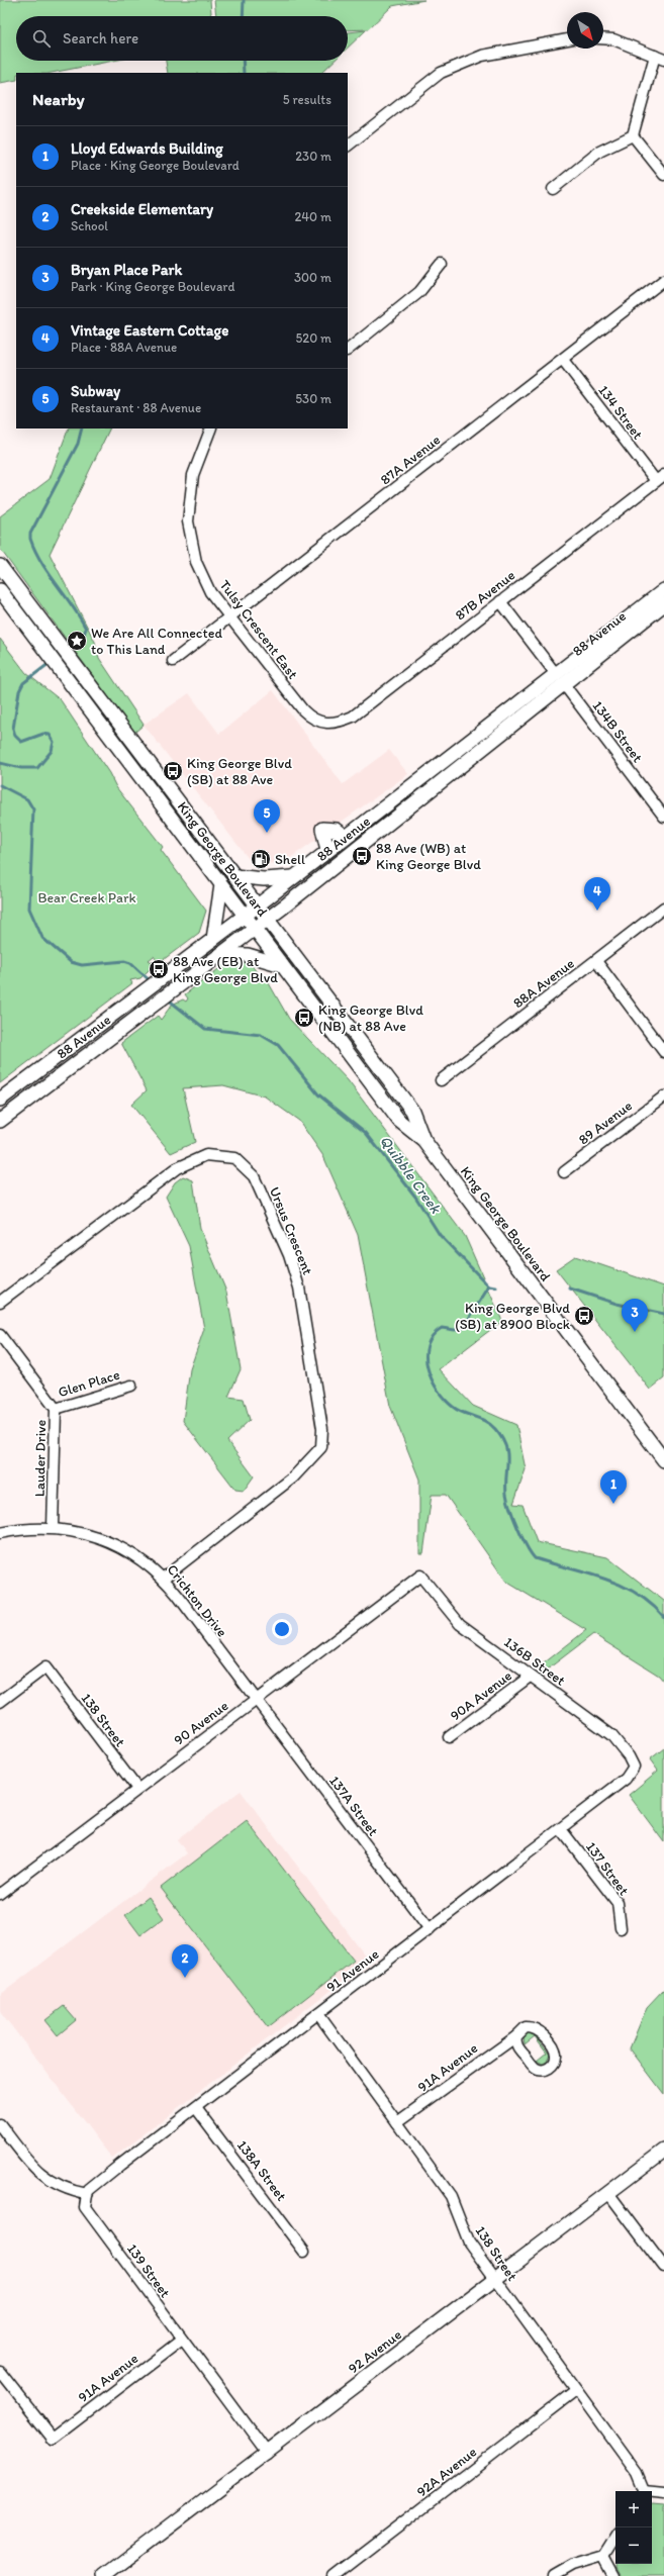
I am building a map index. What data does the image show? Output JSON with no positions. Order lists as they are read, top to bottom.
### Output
{
  "streets": {
    "main road": ["88 Avenue", "King George Boulevard", "92 Avenue"],
    "street": [
      "134 Street",
      "87A Avenue",
      "87B Avenue",
      "Tulsy Crescent East",
      "134B Street",
      "88A Avenue",
      "89 Avenue",
      "Ursus Crescent",
      "Glen Place",
      "Lauder Drive",
      "Crichton Drive",
      "136B Street",
      "90A Avenue",
      "138 Street",
      "90 Avenue",
      "137A Street",
      "137 Street",
      "91 Avenue",
      "91A Avenue",
      "138A Street",
      "139 Street",
      "92A Avenue"
    ]
  },
  "crossings": [
    ["134 Street", "87A Avenue"],
    ["134 Street", "87B Avenue"],
    ["87A Avenue", "Tulsy Crescent East"],
    ["87B Avenue", "Tulsy Crescent East"],
    ["87B Avenue", "134B Street"],
    ["88 Avenue", "134B Street"],
    ["88 Avenue", "King George Boulevard"],
    ["Ursus Crescent", "Crichton Drive"],
    ["Glen Place", "Lauder Drive"],
    ["Lauder Drive", "Crichton Drive"],
    ["Crichton Drive", "90 Avenue"],
    ["Crichton Drive", "137A Street"],
    ["136B Street", "90A Avenue"],
    ["136B Street", "90 Avenue"],
    ["136B Street", "91 Avenue"],
    ["138 Street", "90 Avenue"],
    ["138 Street", "91 Avenue"],
    ["138 Street", "91A Avenue"],
    ["138 Street", "92 Avenue"],
    ["138 Street", "92A Avenue"],
    ["90 Avenue", "137A Street"],
    ["137A Street", "91 Avenue"],
    ["137 Street", "91 Avenue"],
    ["91 Avenue", "138A Street"],
    ["91 Avenue", "139 Street"],
    ["91A Avenue", "139 Street"],
    ["139 Street", "92 Avenue"]
  ],
  "water": ["Quibble Creek"],
  "parks": ["Bear Creek Park"],
  "places": {
    "place": ["We Are All Connected to This Land"],
    "bus stop": [
      "King George Blvd (SB) at 88 Ave",
      "88 Ave (WB) at King George Blvd",
      "88 Ave (EB) at King George Blvd",
      "King George Blvd (NB) at 88 Ave",
      "King George Blvd (SB) at 8900 Block"
    ],
    "fuel station": ["Shell"]
  },
  "north": "bottom right",
  "page": {
    "search": "Search here",
    "heading": ["Nearby", "5 results"],
    "list": [
      {
        "mark": "1",
        "name": "Lloyd Edwards Building",
        "note": "Place · King George Boulevard",
        "value": "230 m"
      },
      {
        "mark": "2",
        "name": "Creekside Elementary",
        "note": "School",
        "value": "240 m"
      },
      {
        "mark": "3",
        "name": "Bryan Place Park",
        "note": "Park · King George Boulevard",
        "value": "300 m"
      },
      {
        "mark": "4",
        "name": "Vintage Eastern Cottage",
        "note": "Place · 88A Avenue",
        "value": "520 m"
      },
      {
        "mark": "5",
        "name": "Subway",
        "note": "Restaurant · 88 Avenue",
        "value": "530 m"
      }
    ],
    "pins": [
      "5",
      "4",
      "3",
      "1",
      "2"
    ],
    "map_buttons": ["+", "−"]
  }
}
